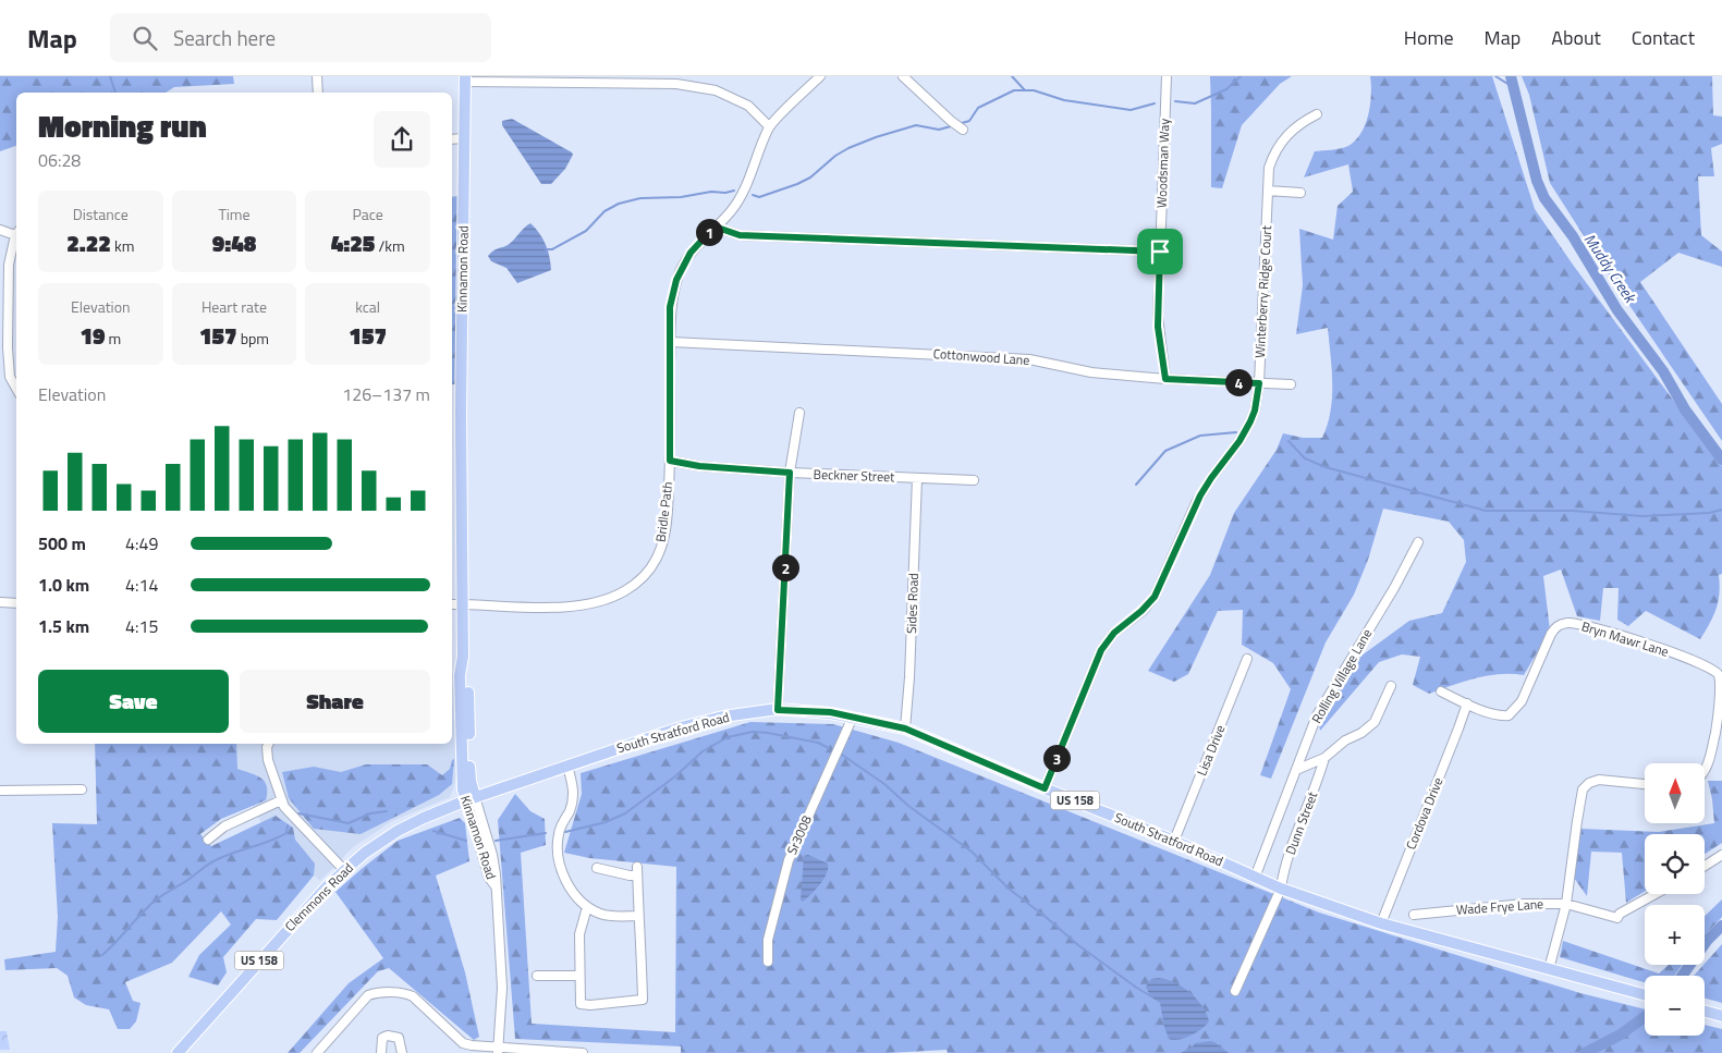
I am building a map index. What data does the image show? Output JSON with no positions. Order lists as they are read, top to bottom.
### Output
{
  "streets": {
    "main road": [
      "Kinnamon Road",
      "South Stratford Road",
      "US 158",
      "Clemmons Road"
    ],
    "street": [
      "Woodsman Way",
      "Winterberry Ridge Court",
      "Cottonwood Lane",
      "Beckner Street",
      "Bridle Path",
      "Sides Road",
      "Bryn Mawr Lane",
      "Rolling Village Lane",
      "Lisa Drive",
      "Cordova Drive",
      "Dunn Street",
      "Sr3008",
      "Wade Frye Lane"
    ]
  },
  "crossings": [
    ["Woodsman Way", "Cottonwood Lane"],
    ["Kinnamon Road", "Bridle Path"],
    ["Kinnamon Road", "South Stratford Road"],
    ["Kinnamon Road", "Clemmons Road"],
    ["Winterberry Ridge Court", "Cottonwood Lane"],
    ["Winterberry Ridge Court", "South Stratford Road"],
    ["Cottonwood Lane", "Bridle Path"],
    ["Beckner Street", "Bridle Path"],
    ["Beckner Street", "Sides Road"],
    ["Sides Road", "South Stratford Road"],
    ["Bryn Mawr Lane", "Cordova Drive"],
    ["Rolling Village Lane", "South Stratford Road"],
    ["South Stratford Road", "Lisa Drive"],
    ["South Stratford Road", "Cordova Drive"],
    ["South Stratford Road", "Dunn Street"],
    ["South Stratford Road", "Sr3008"],
    ["South Stratford Road", "Clemmons Road"]
  ],
  "water": ["Muddy Creek"],
  "north": "top",
  "page": {
    "header": "Map",
    "search": "Search here",
    "nav": [
      "Home",
      "Map",
      "About",
      "Contact"
    ],
    "heading": ["Morning run", "06:28"],
    "stats": [
      ["Distance", "2.22 km"],
      ["Time", "9:48"],
      ["Pace", "4:25 /km"],
      ["Elevation", "19 m"],
      ["Heart rate", "157 bpm"],
      ["kcal", "157"]
    ],
    "pins": [
      "1",
      "4",
      "2",
      "3"
    ],
    "chart": ["Elevation", "126–137 m"],
    "list": [
      {
        "name": "500 m",
        "note": "4:49"
      },
      {
        "name": "1.0 km",
        "note": "4:14"
      },
      {
        "name": "1.5 km",
        "note": "4:15"
      }
    ],
    "buttons": ["Save", "Share"],
    "map_buttons": ["+", "−"]
  }
}
